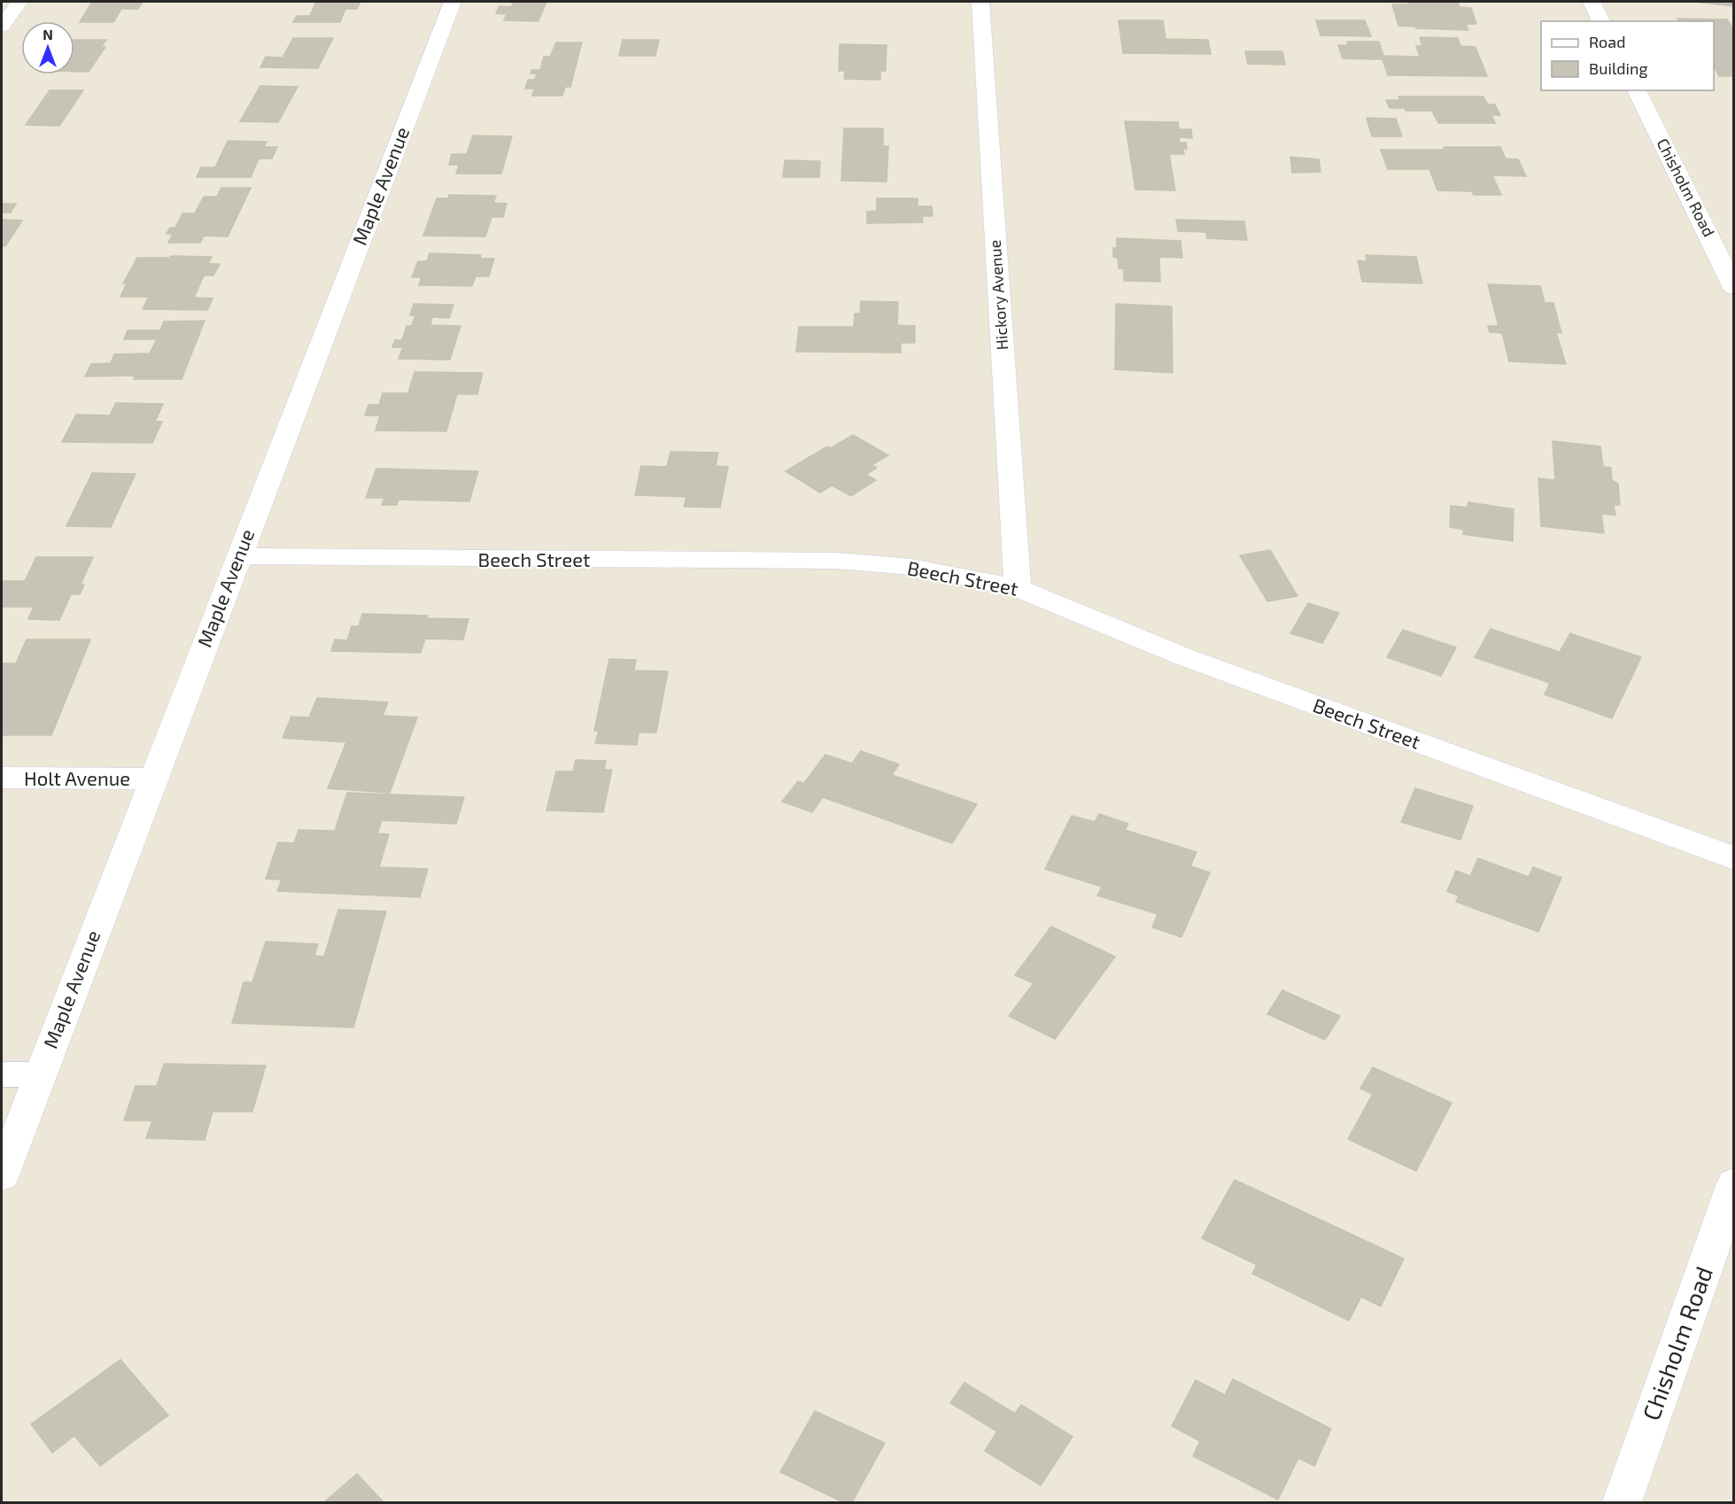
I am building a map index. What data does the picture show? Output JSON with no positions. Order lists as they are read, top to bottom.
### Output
{
  "streets": {
    "street": [
      "Maple Avenue",
      "Chisholm Road",
      "Hickory Avenue",
      "Beech Street",
      "Holt Avenue"
    ]
  },
  "crossings": [
    ["Maple Avenue", "Beech Street"],
    ["Maple Avenue", "Holt Avenue"],
    ["Hickory Avenue", "Beech Street"]
  ],
  "legend": ["Road", "Building"],
  "north": "top"
}
